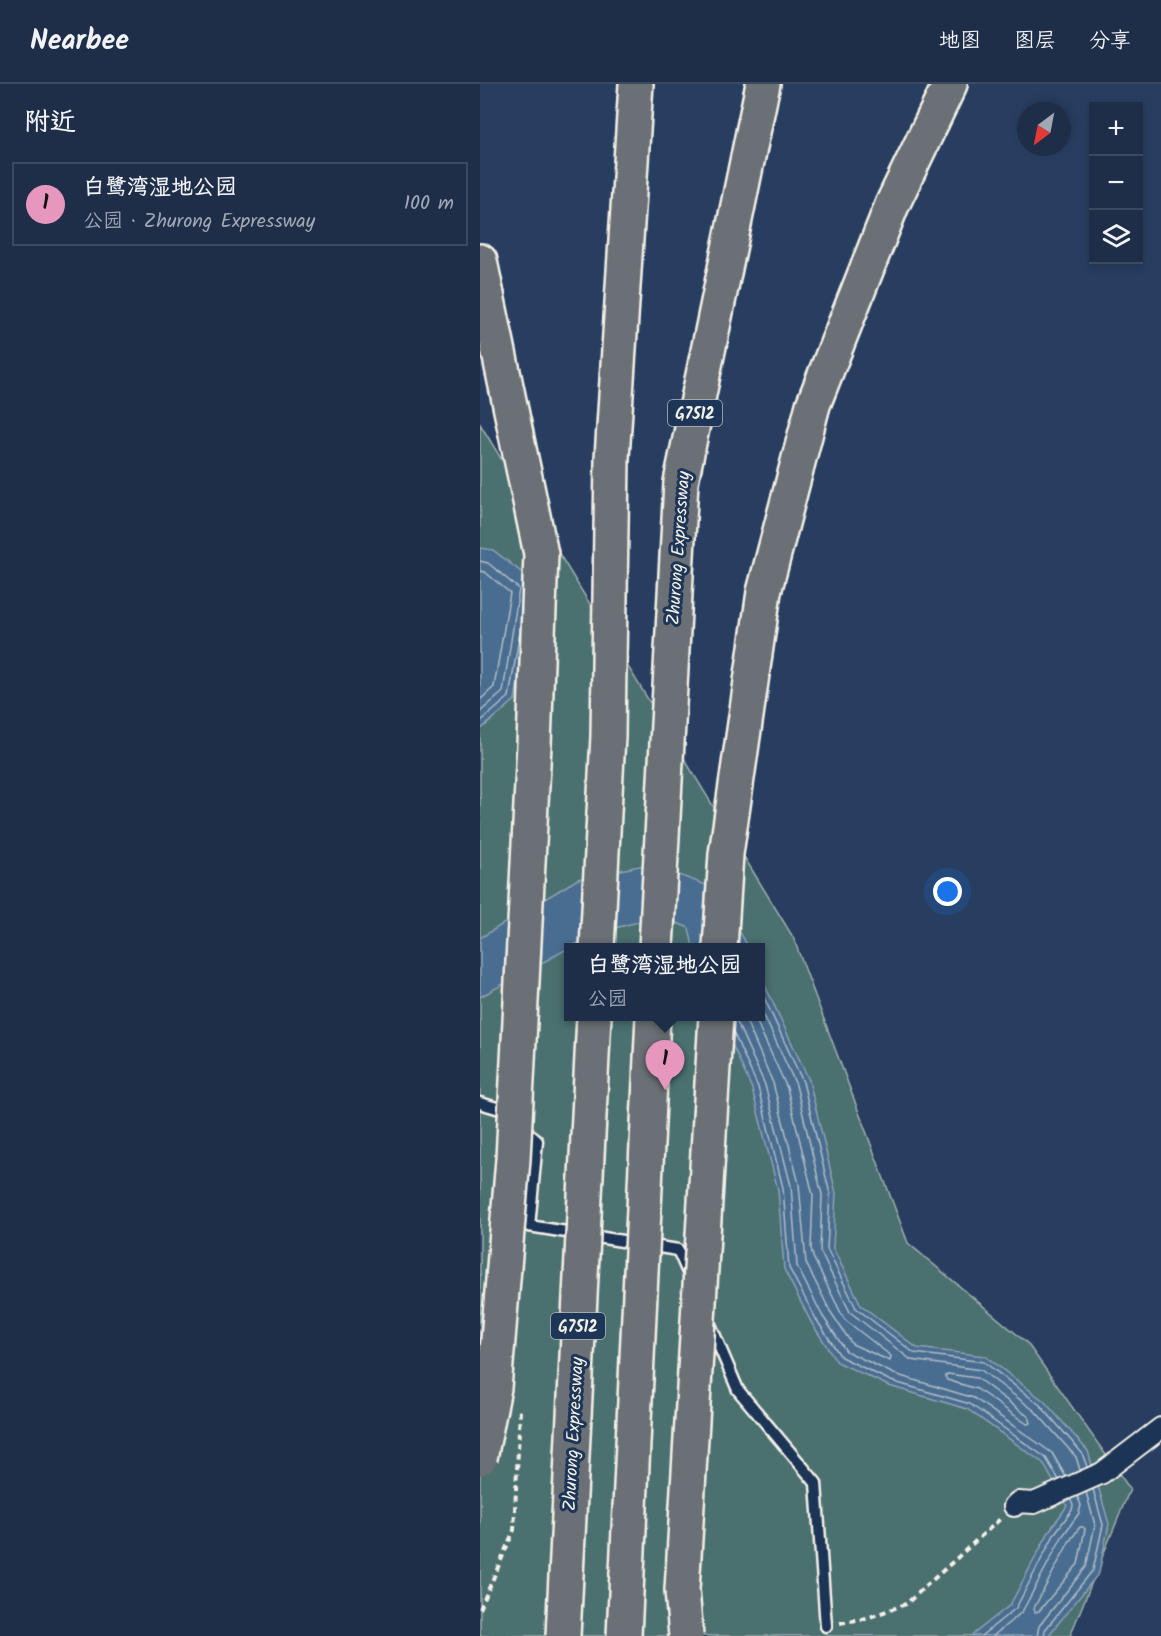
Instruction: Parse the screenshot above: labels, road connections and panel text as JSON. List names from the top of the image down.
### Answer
{
  "streets": {
    "highway": ["G7512", "Zhurong Expressway"]
  },
  "north": "bottom left",
  "page": {
    "header": "Nearbee",
    "nav": ["地图", "图层", "分享"],
    "heading": "附近",
    "map_buttons": ["+", "−"],
    "list": [
      {
        "mark": "1",
        "name": "白鹭湾湿地公园",
        "note": "公园 · Zhurong Expressway",
        "value": "100 m"
      }
    ],
    "popup": ["白鹭湾湿地公园", "公园"],
    "pins": "1"
  }
}
